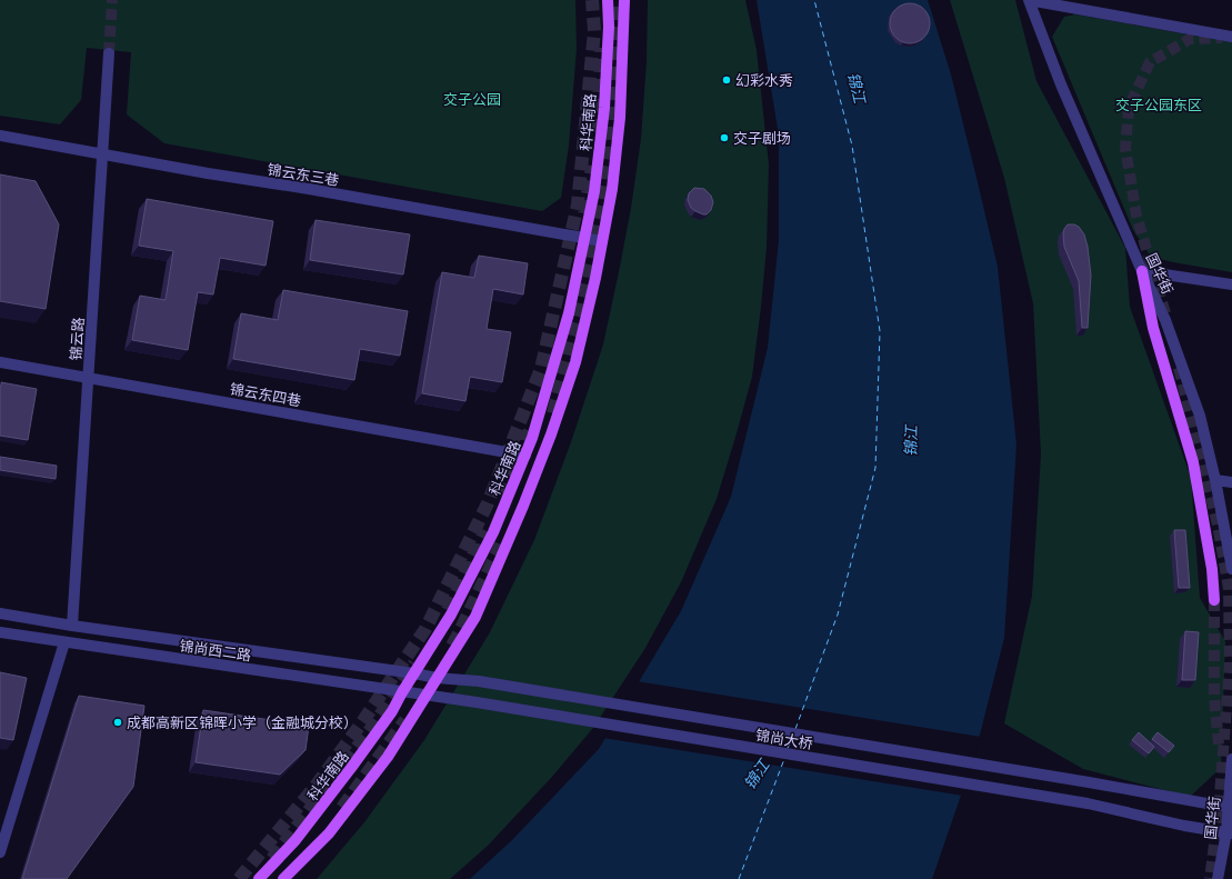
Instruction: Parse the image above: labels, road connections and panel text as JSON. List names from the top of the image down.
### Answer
{
  "streets": {
    "main road": ["科华南路"],
    "street": [
      "锦云东三巷",
      "国华街",
      "锦云路",
      "锦云东四巷",
      "锦尚西二路",
      "锦尚大桥"
    ]
  },
  "crossings": [
    ["科华南路", "锦云东三巷"],
    ["科华南路", "锦云东四巷"],
    ["科华南路", "锦尚西二路"],
    ["科华南路", "锦尚大桥"],
    ["锦云东三巷", "锦云路"],
    ["国华街", "锦尚大桥"],
    ["锦云路", "锦云东四巷"],
    ["锦云路", "锦尚大桥"],
    ["锦尚西二路", "锦尚大桥"]
  ],
  "water": ["锦江"],
  "parks": ["交子公园", "交子公园东区"],
  "places": ["幻彩水秀", "交子剧场", "成都高新区锦晖小学（金融城分校）"]
}
